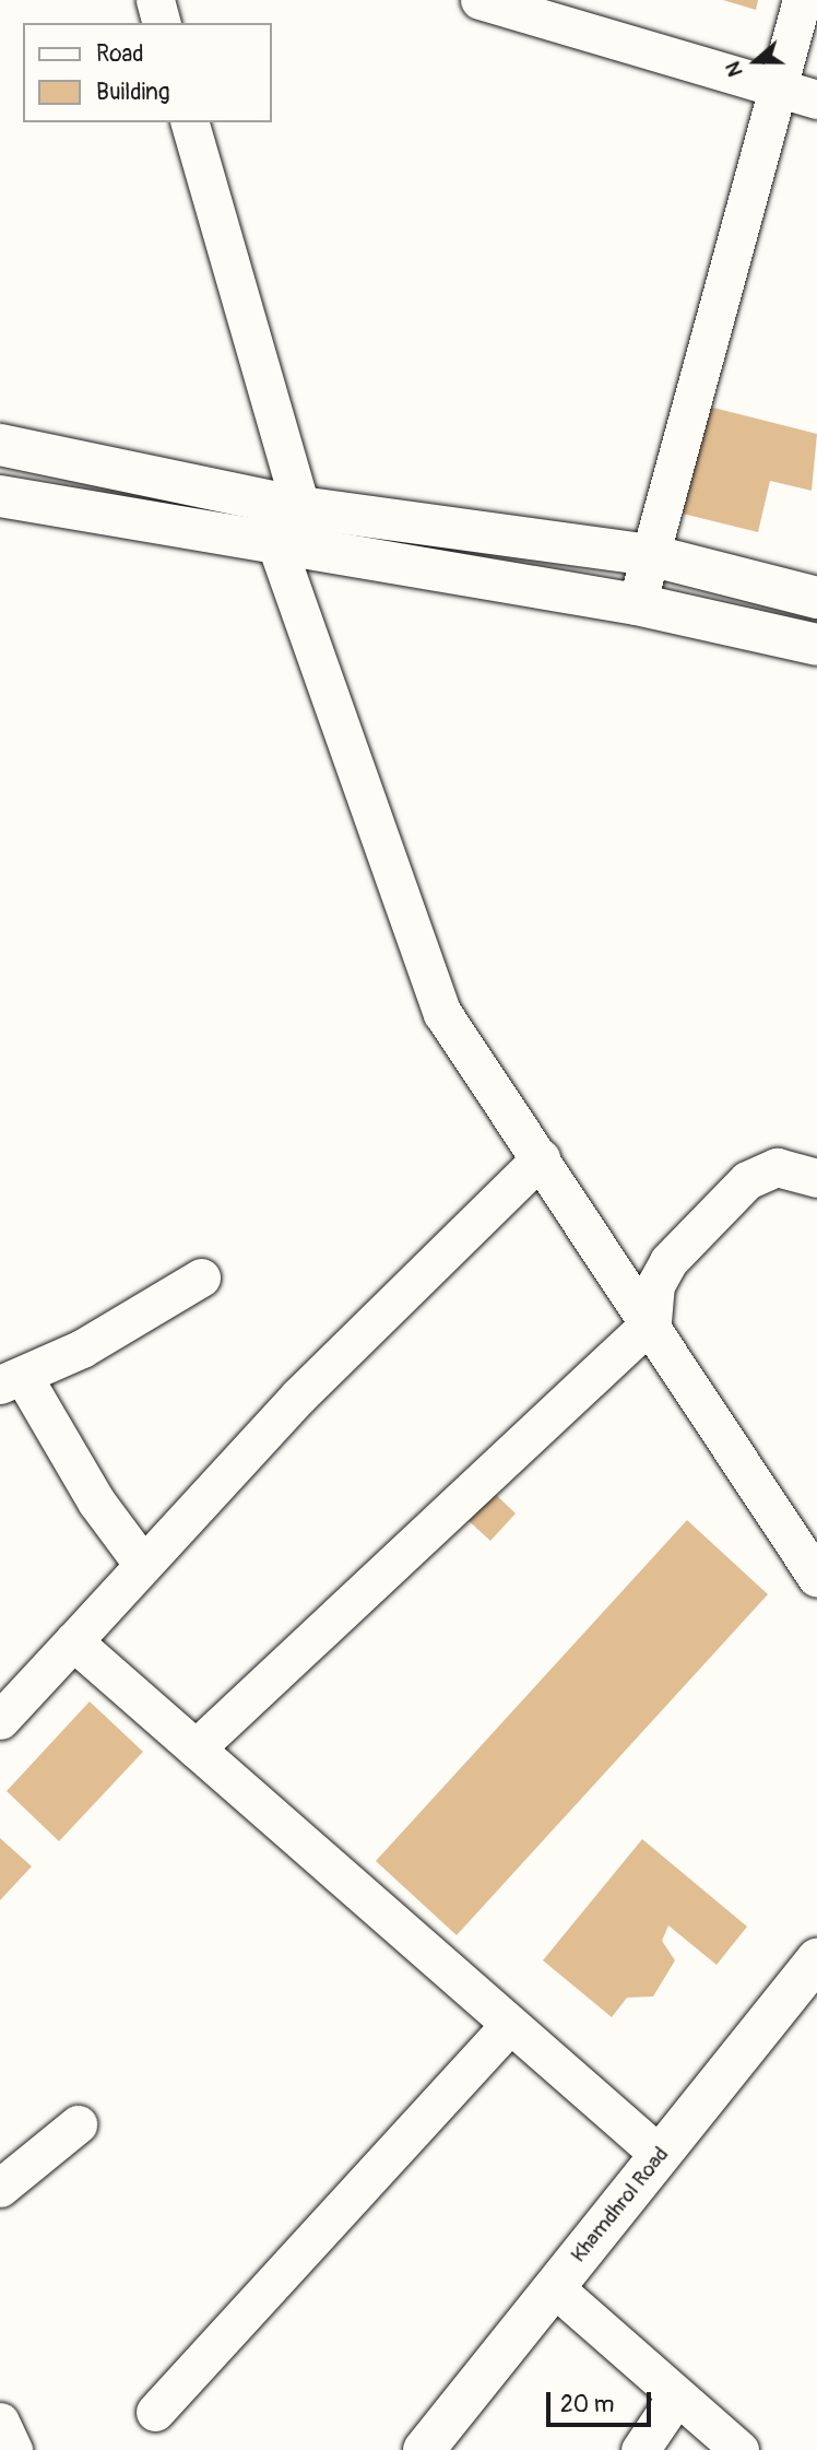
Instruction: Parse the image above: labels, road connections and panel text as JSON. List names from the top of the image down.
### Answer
{
  "streets": {
    "main road": ["Khamdhrol Road"]
  },
  "legend": ["Road", "Building"],
  "scale_bar": "20 m",
  "north": "left"
}
